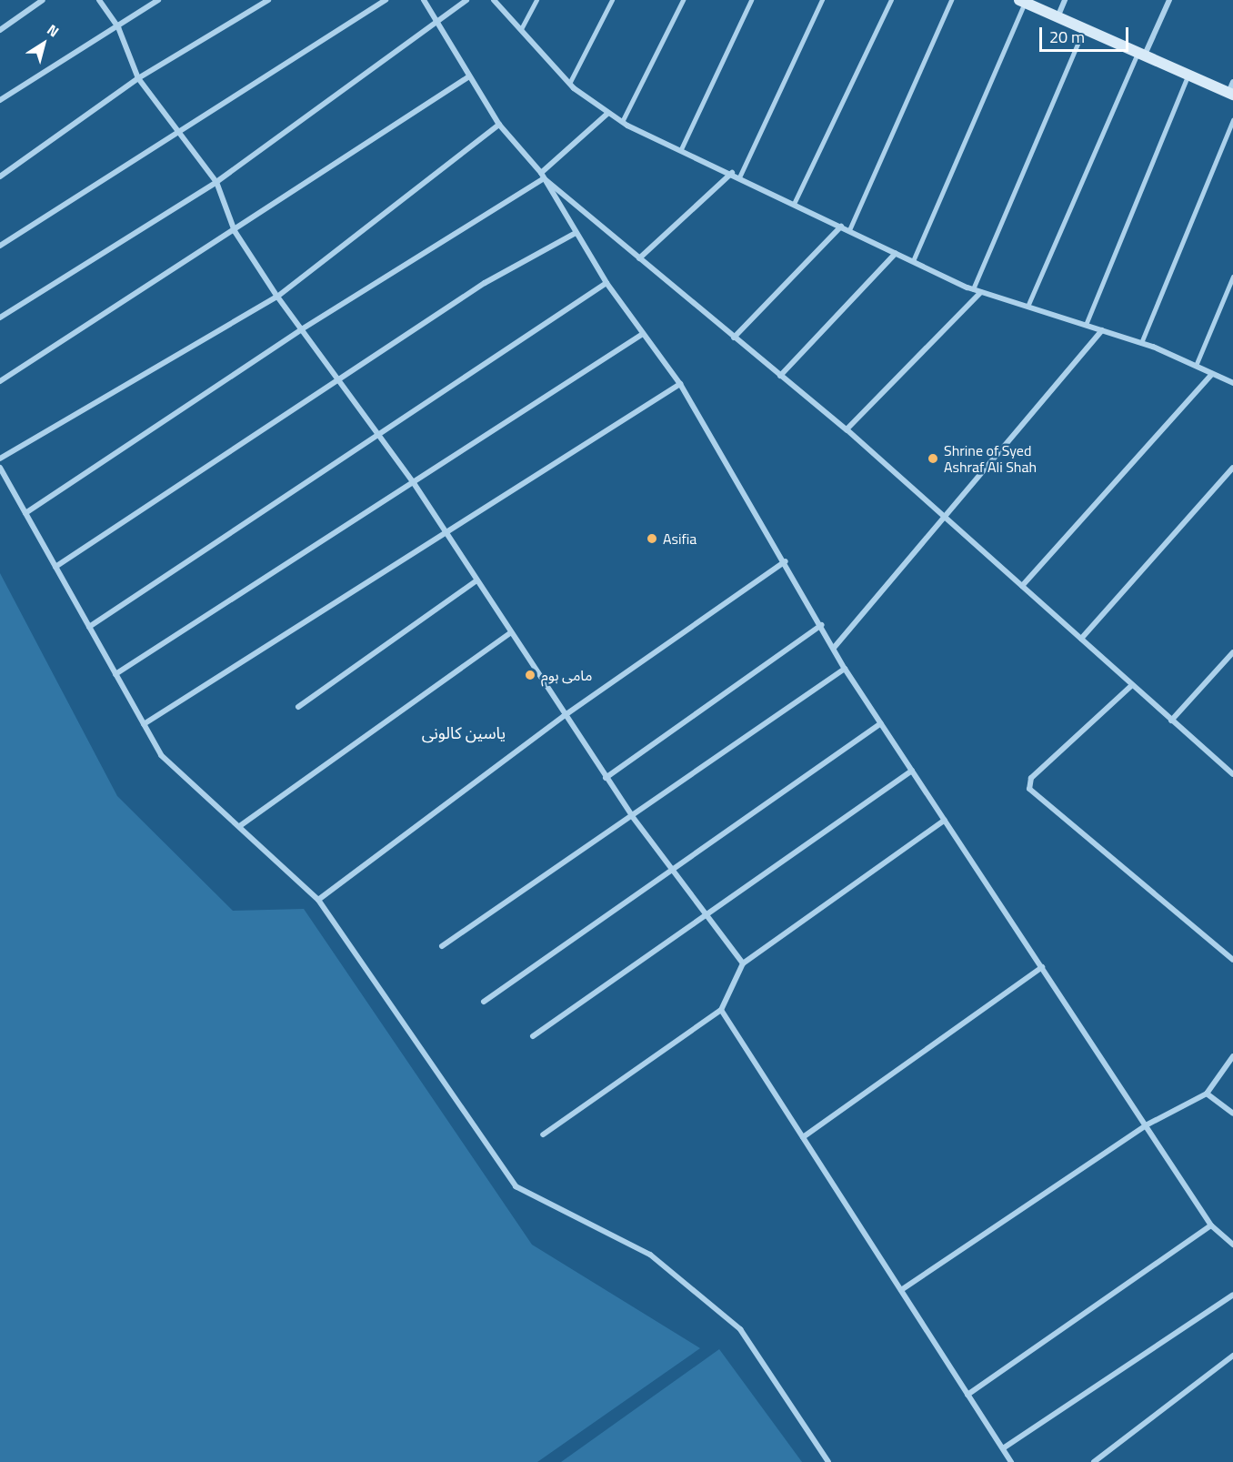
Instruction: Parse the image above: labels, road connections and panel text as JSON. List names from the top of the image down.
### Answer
{
  "districts": ["یاسین کالونی"],
  "places": ["Shrine of Syed Ashraf Ali Shah", "Asifia", "مامی ہوم"],
  "scale_bar": "20 m",
  "north": "top right"
}
